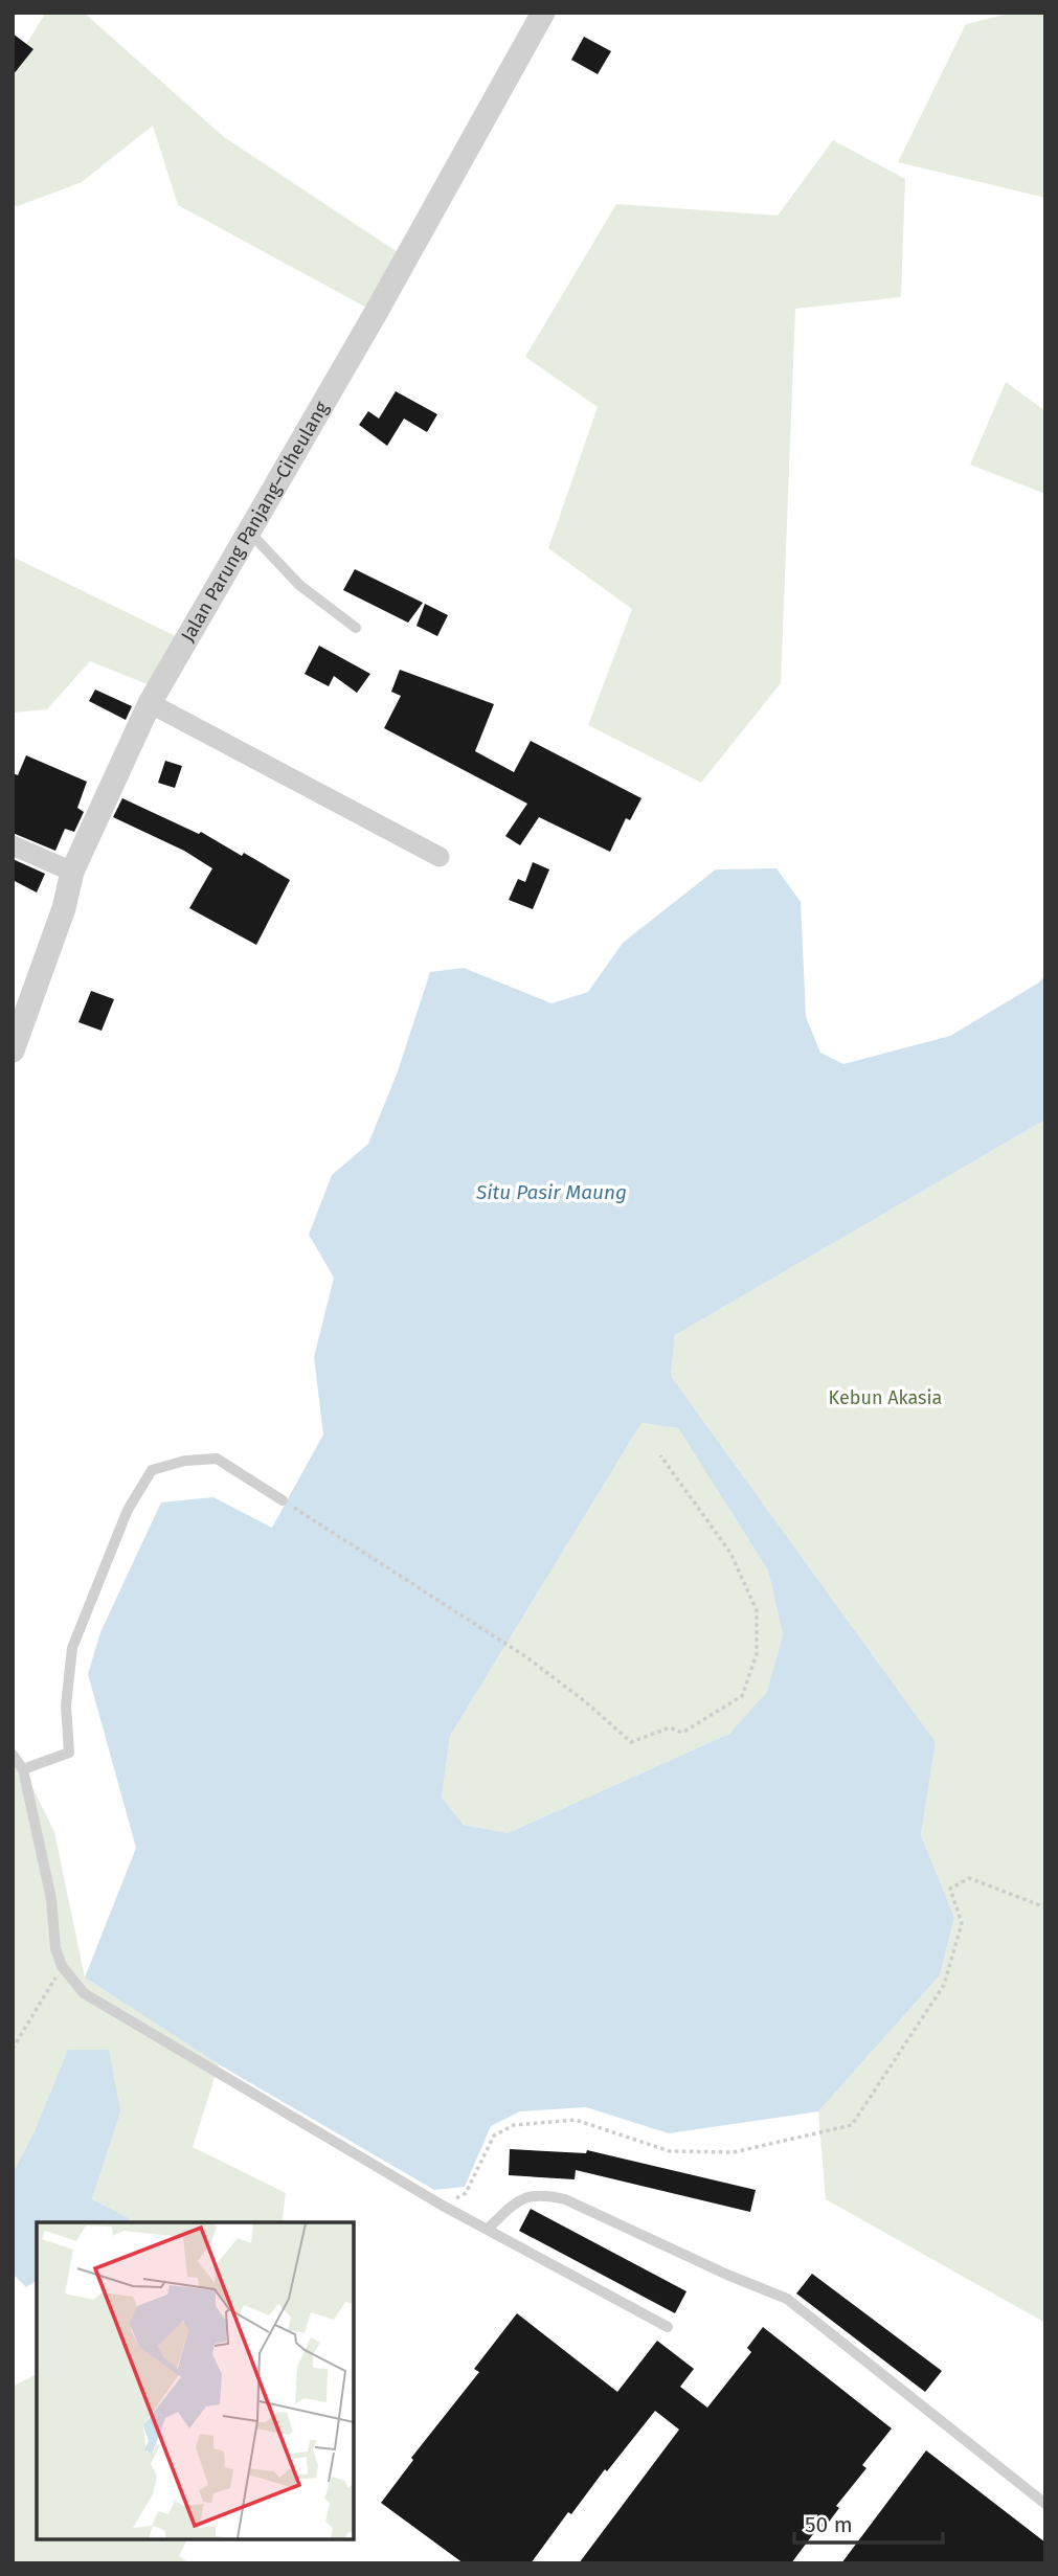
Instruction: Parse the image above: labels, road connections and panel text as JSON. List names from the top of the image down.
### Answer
{
  "streets": {
    "street": ["Jalan Parung Panjang–Ciheulang"]
  },
  "water": ["Situ Pasir Maung"],
  "parks": ["Kebun Akasia"],
  "scale_bar": "50 m"
}
